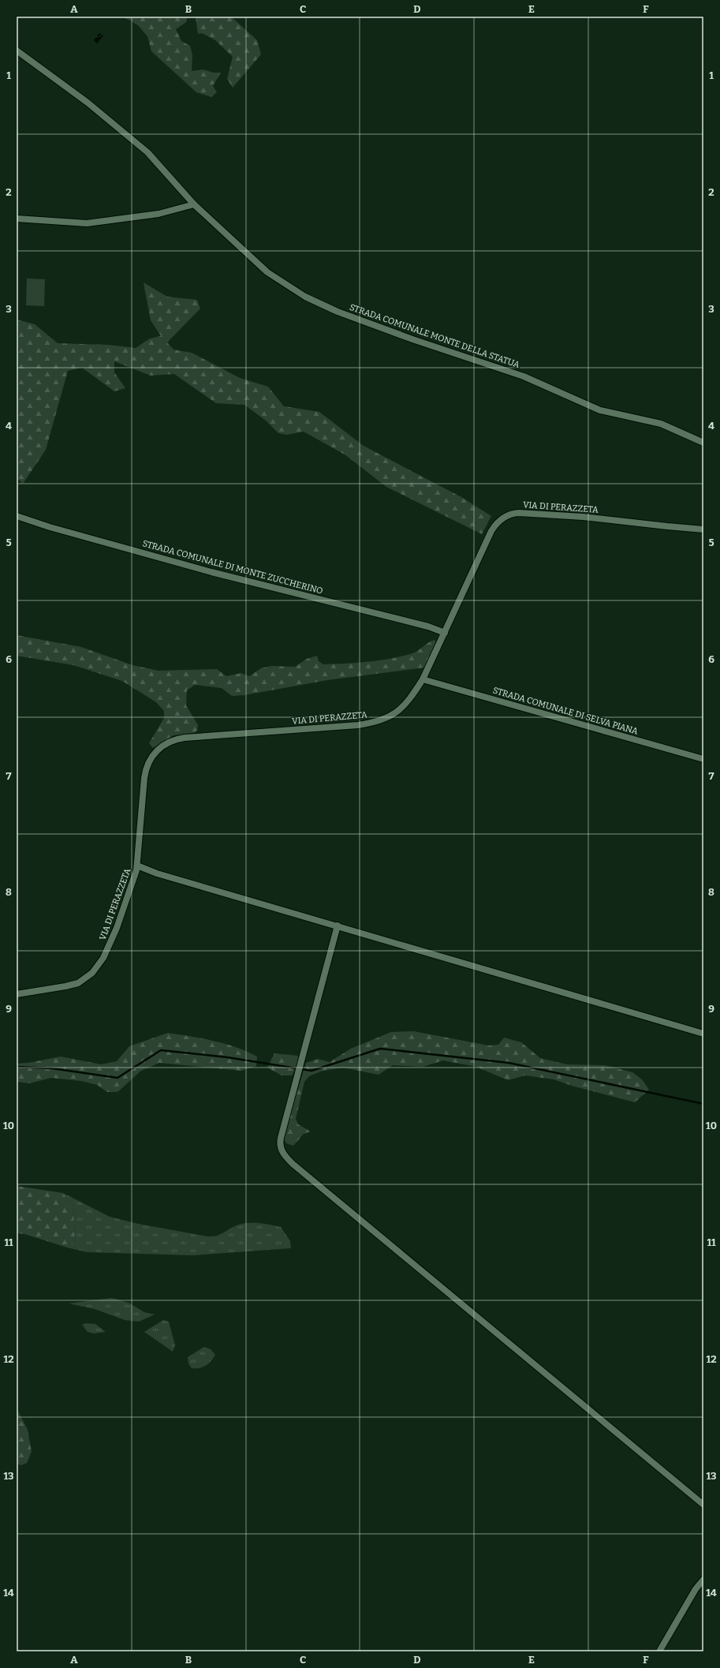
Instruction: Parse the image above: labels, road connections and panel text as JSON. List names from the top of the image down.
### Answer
{
  "streets": {
    "street": [
      "STRADA COMUNALE MONTE DELLA STATUA",
      "VIA DI PERAZZETA",
      "STRADA COMUNALE DI MONTE ZUCCHERINO",
      "STRADA COMUNALE DI SELVA PIANA"
    ]
  },
  "crossings": [
    ["VIA DI PERAZZETA", "STRADA COMUNALE DI MONTE ZUCCHERINO"],
    ["VIA DI PERAZZETA", "STRADA COMUNALE DI SELVA PIANA"]
  ],
  "grid": {
    "columns": [
      "A",
      "B",
      "C",
      "D",
      "E",
      "F"
    ],
    "rows": [
      "1",
      "2",
      "3",
      "4",
      "5",
      "6",
      "7",
      "8",
      "9",
      "10",
      "11",
      "12",
      "13",
      "14"
    ]
  }
}
